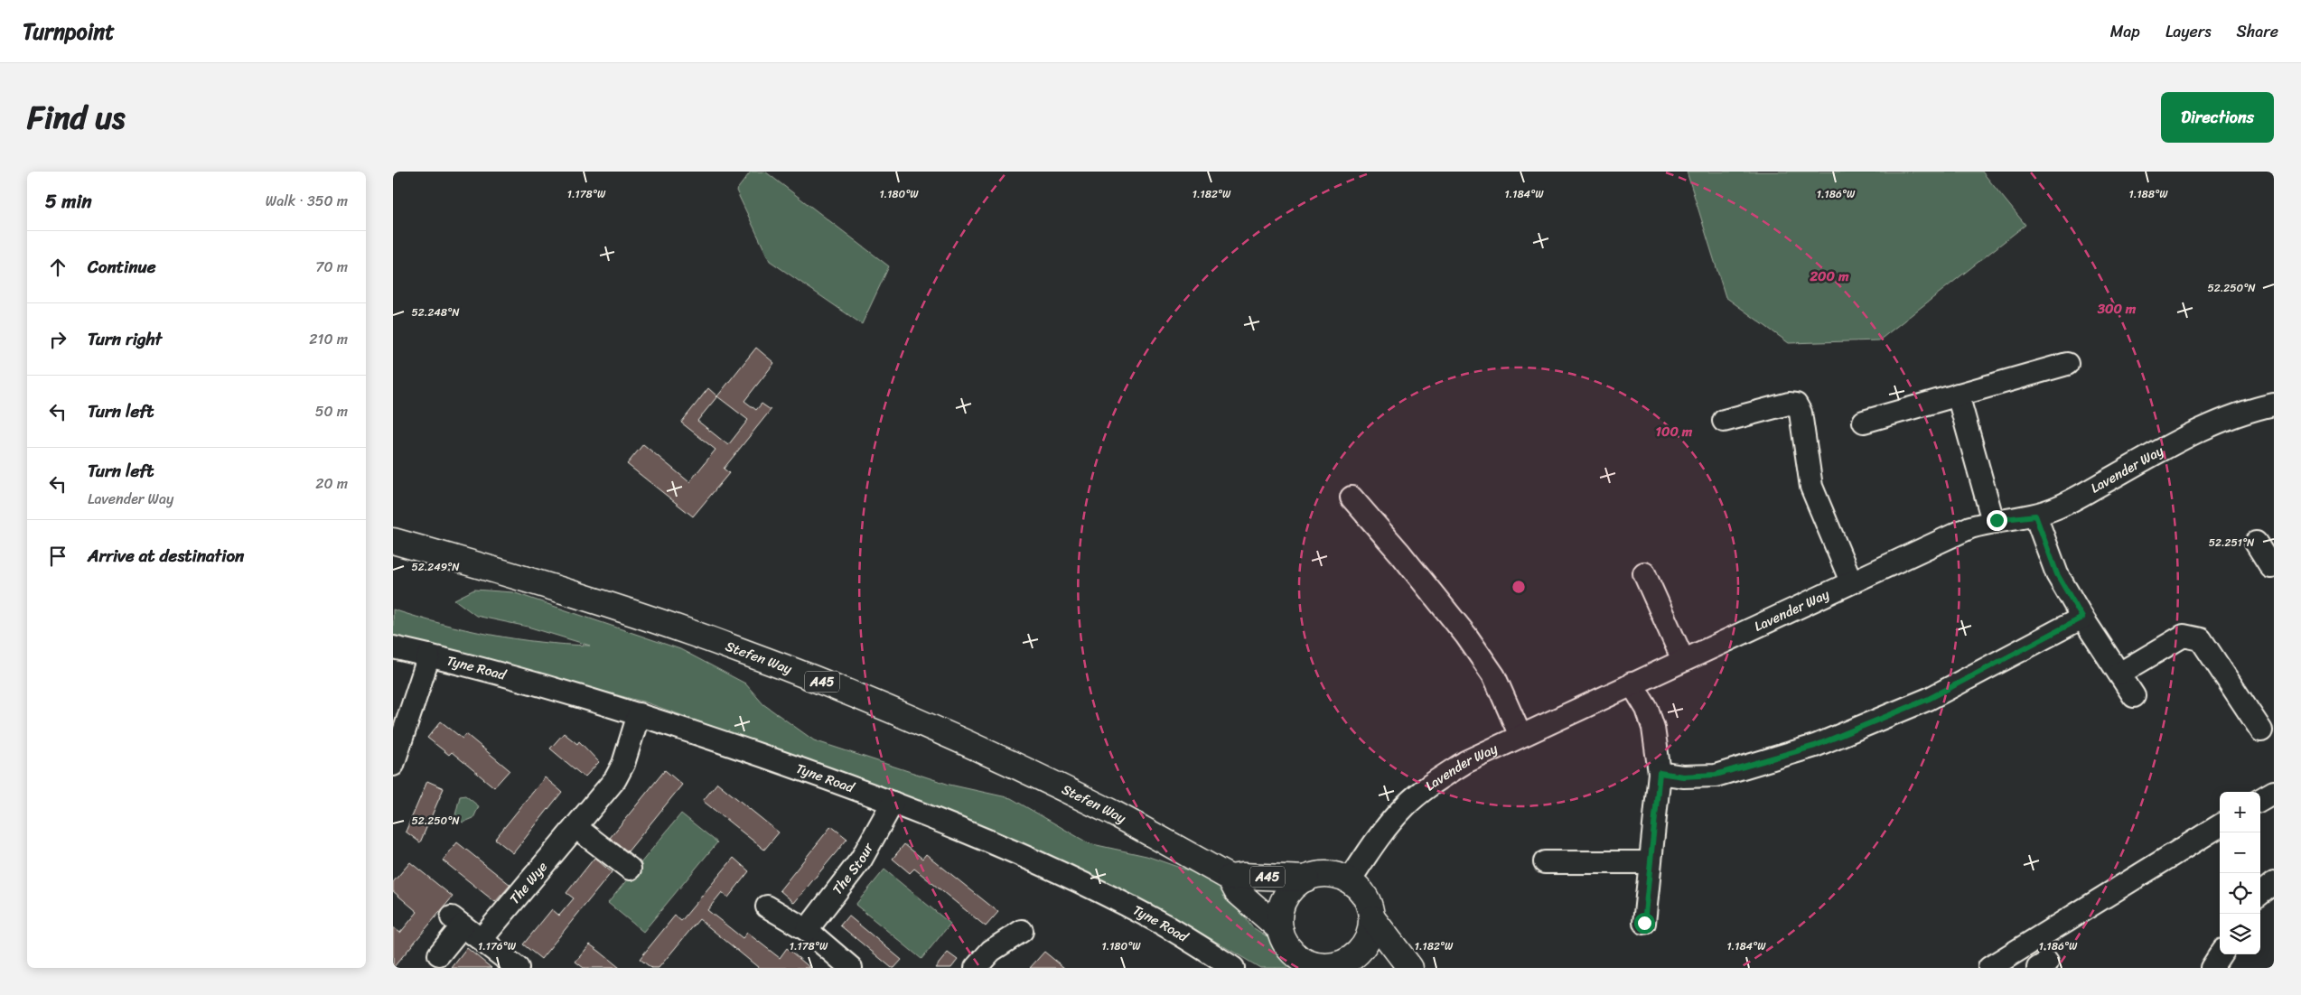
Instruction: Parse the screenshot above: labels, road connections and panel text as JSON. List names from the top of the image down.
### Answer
{
  "streets": {
    "highway": ["Stefen Way", "A45"],
    "street": [
      "Lavender Way",
      "Tyne Road",
      "The Stour",
      "The Wye"
    ]
  },
  "crossings": [
    ["Lavender Way", "Stefen Way"],
    ["Lavender Way", "A45"],
    ["Stefen Way", "A45"],
    ["Tyne Road", "The Stour"],
    ["Tyne Road", "The Wye"]
  ],
  "page": {
    "header": "Turnpoint",
    "nav": ["Map", "Layers", "Share"],
    "title": "Find us",
    "buttons": "Directions",
    "heading": ["5 min", "Walk · 350 m"],
    "list": [
      ["Continue", "70 m"],
      ["Turn right", "210 m"],
      ["Turn left", "50 m"],
      ["Turn left", "Lavender Way", "20 m"],
      "Arrive at destination"
    ],
    "map_buttons": ["+", "−"]
  },
  "coordinates": [
    "1.178°W",
    "1.180°W",
    "1.182°W",
    "1.184°W",
    "1.186°W",
    "1.188°W",
    "52.250°N",
    "52.248°N",
    "52.251°N",
    "52.249°N",
    "1.176°W"
  ],
  "rings": ["200 m", "300 m", "100 m"]
}
